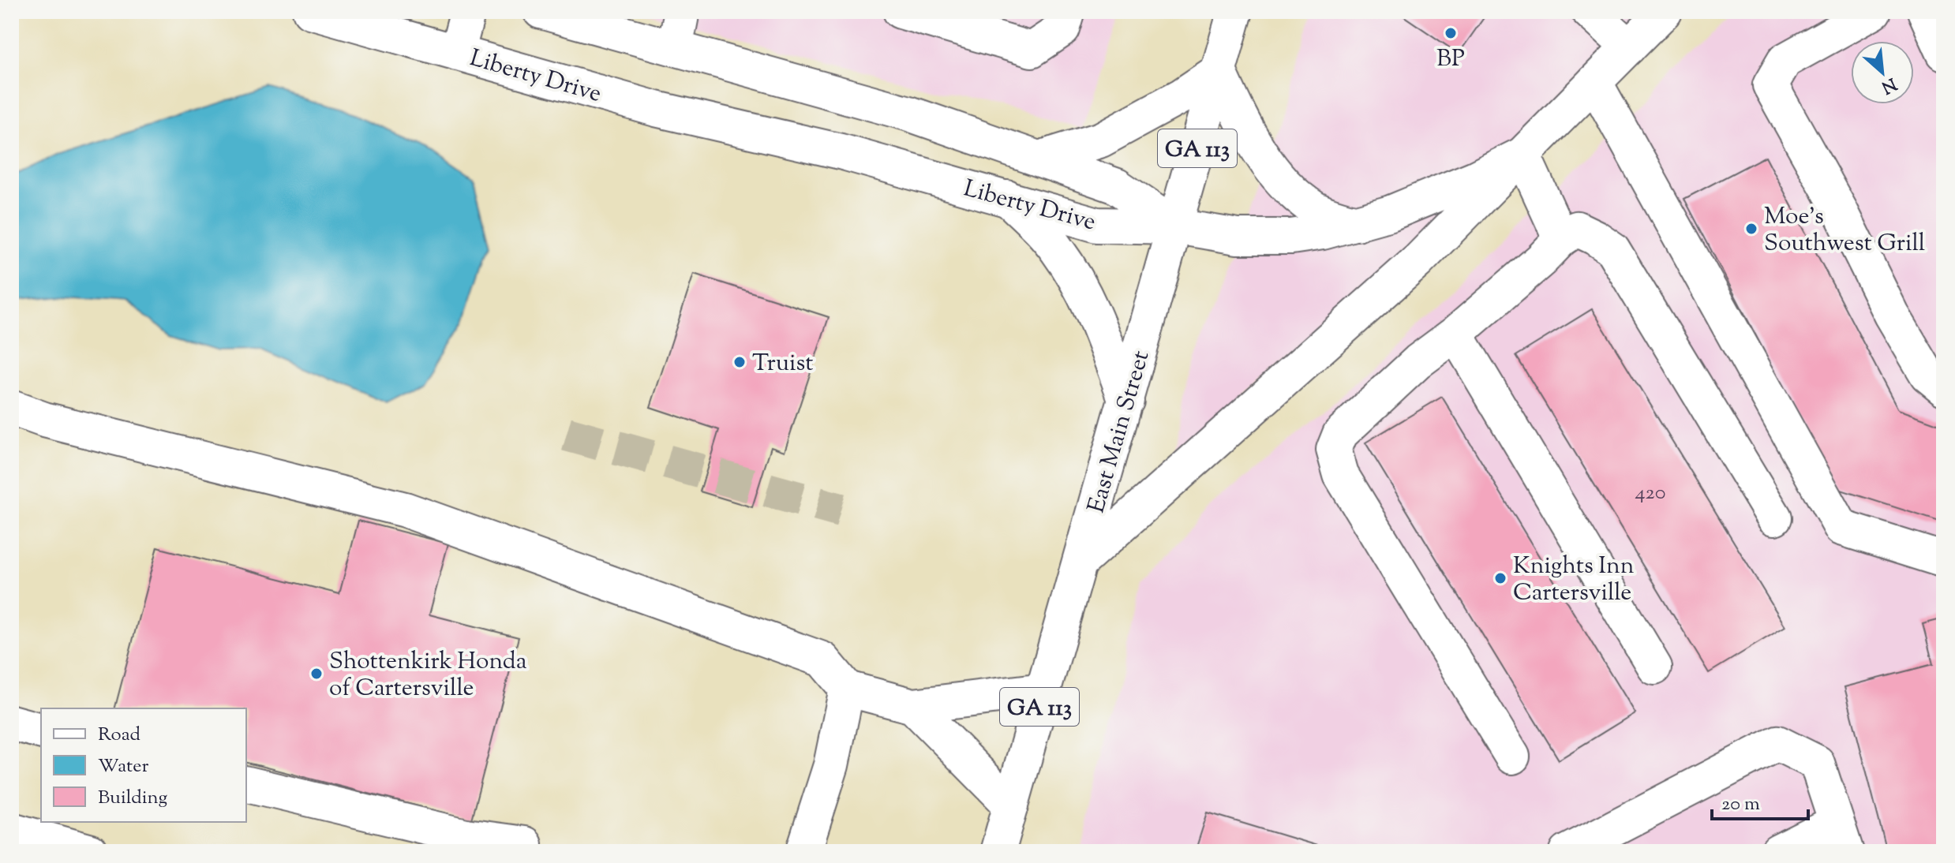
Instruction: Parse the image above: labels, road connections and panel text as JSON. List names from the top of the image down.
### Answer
{
  "streets": {
    "main road": ["Liberty Drive", "GA 113", "East Main Street"]
  },
  "crossings": [
    ["Liberty Drive", "East Main Street"]
  ],
  "places": [
    "BP",
    "Moe's Southwest Grill",
    "Truist",
    "Knights Inn Cartersville",
    "Shottenkirk Honda of Cartersville"
  ],
  "house_numbers": ["420"],
  "legend": ["Road", "Water", "Building"],
  "scale_bar": "20 m",
  "north": "bottom right"
}
